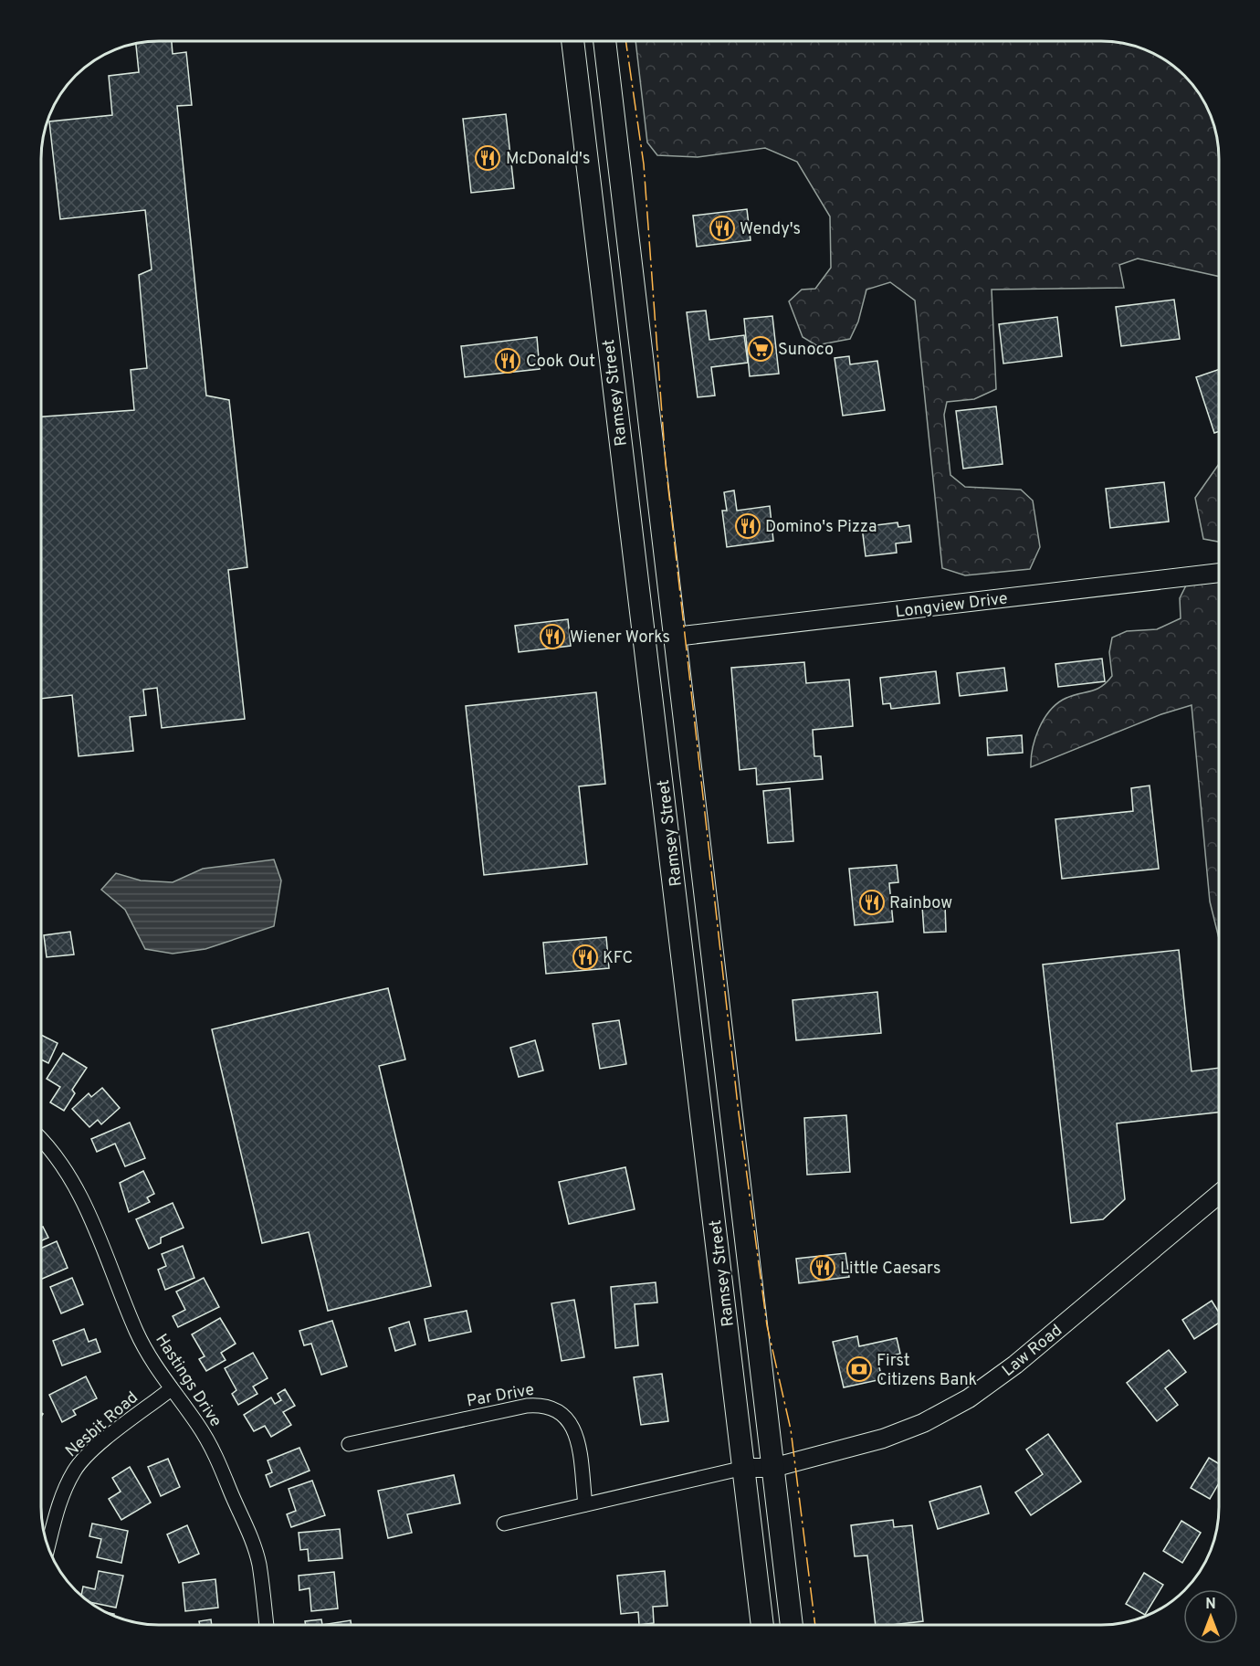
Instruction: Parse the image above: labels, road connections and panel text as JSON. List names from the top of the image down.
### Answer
{
  "streets": {
    "main road": ["Ramsey Street"],
    "street": [
      "Longview Drive",
      "Law Road",
      "Hastings Drive",
      "Par Drive",
      "Nesbit Road"
    ]
  },
  "crossings": [
    ["Ramsey Street", "Longview Drive"],
    ["Ramsey Street", "Law Road"],
    ["Hastings Drive", "Nesbit Road"]
  ],
  "places": {
    "restaurant": [
      "McDonald's",
      "Wendy's",
      "Cook Out",
      "Domino's Pizza",
      "Wiener Works",
      "Rainbow",
      "KFC",
      "Little Caesars"
    ],
    "supermarket": ["Sunoco"],
    "bank": ["First Citizens Bank"]
  },
  "north": "top"
}
